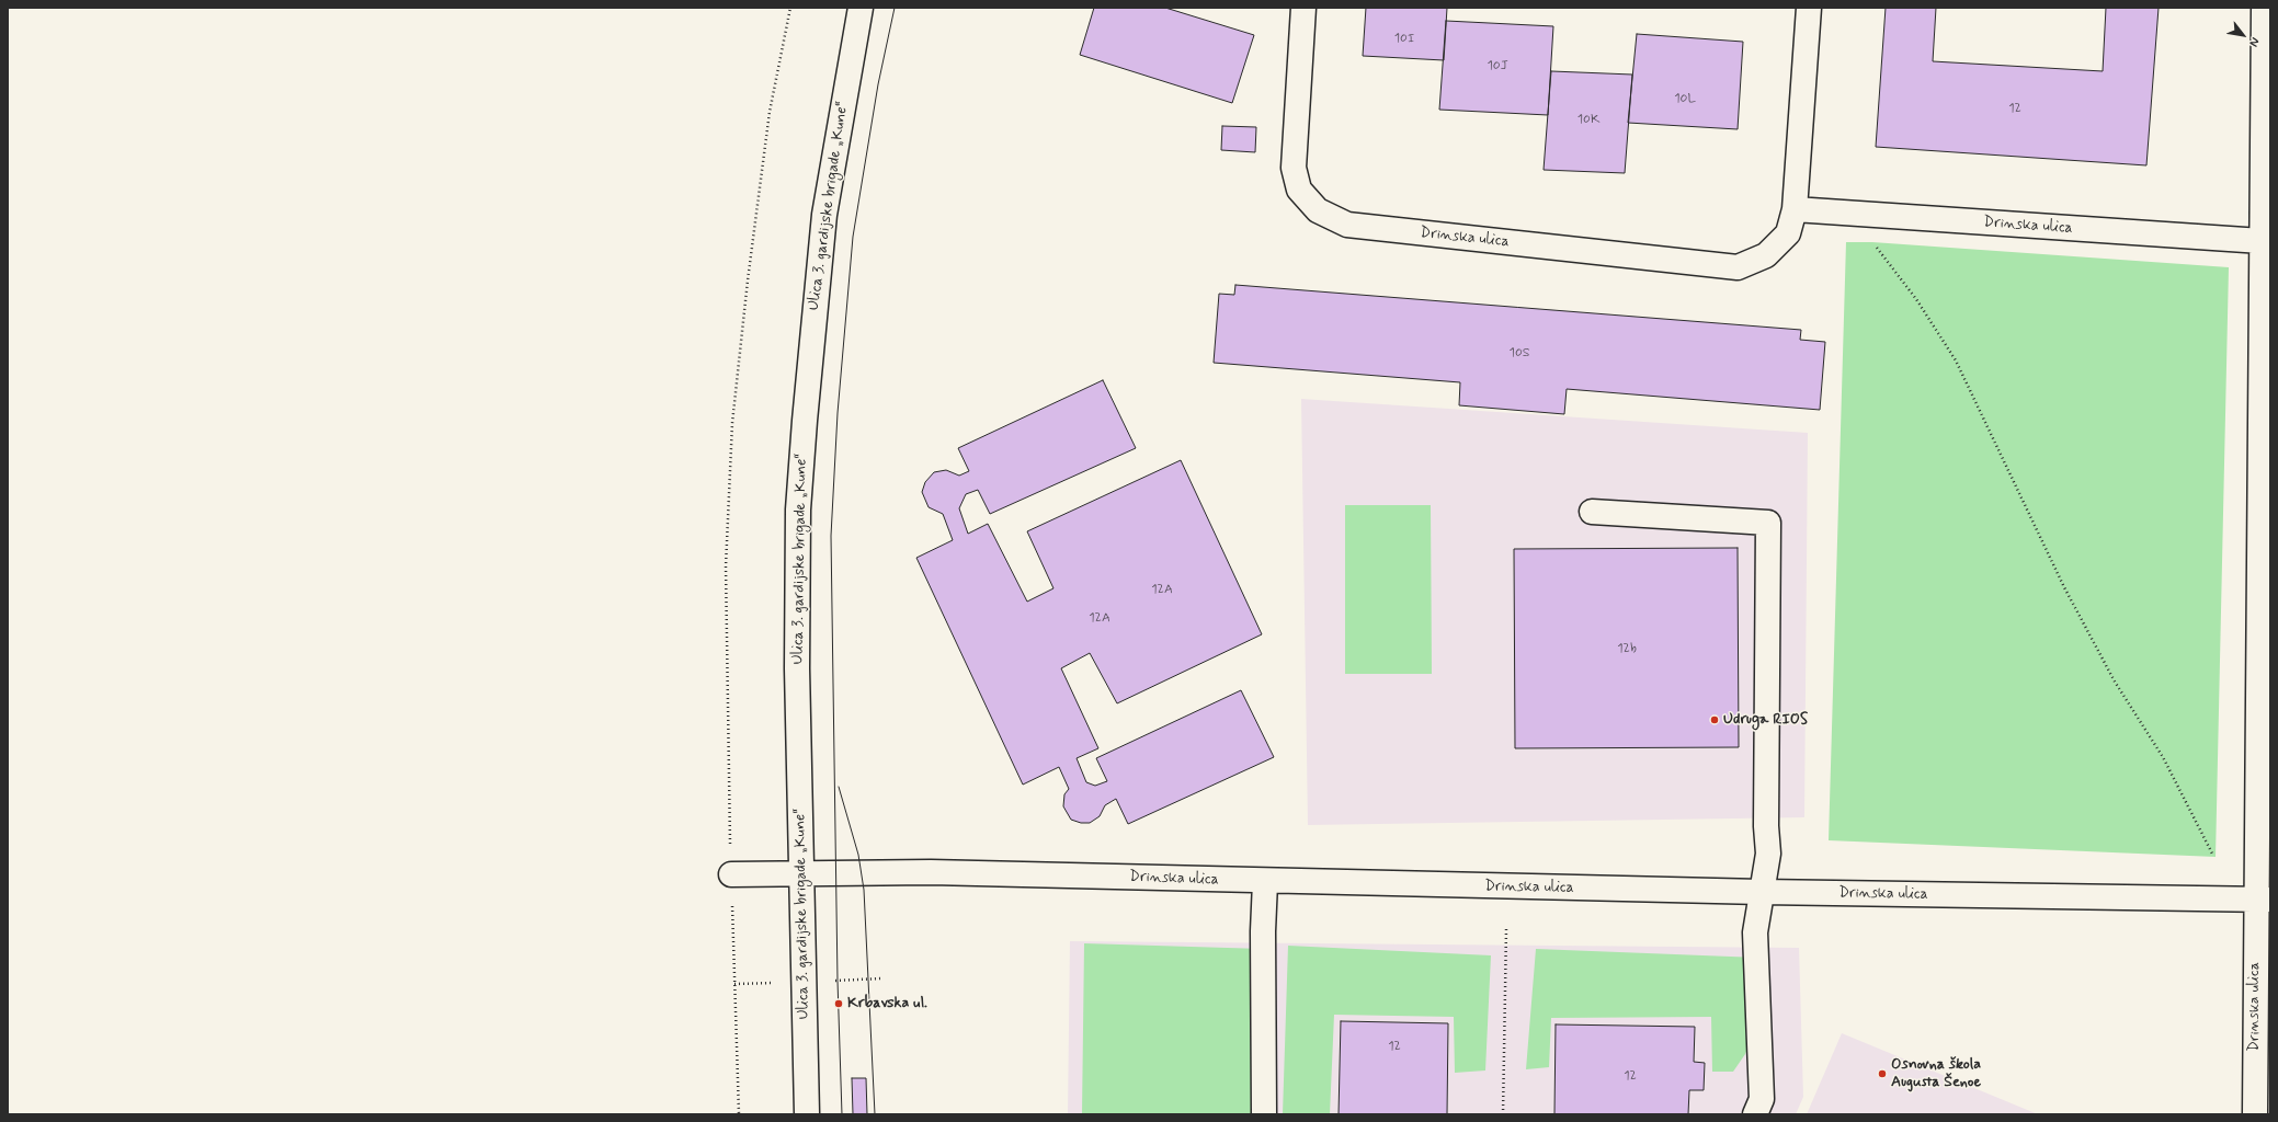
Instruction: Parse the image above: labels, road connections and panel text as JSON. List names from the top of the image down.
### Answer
{
  "streets": {
    "street": ["Ulica 3. gardijske brigade „Kune“", "Drinska ulica"]
  },
  "crossings": [
    ["Ulica 3. gardijske brigade „Kune“", "Drinska ulica"]
  ],
  "places": ["Udruga RIOS", "Krbavska ul.", "Osnovna škola Augusta Šenoe"],
  "house_numbers": [
    "10I",
    "10J",
    "10L",
    "12",
    "10K",
    "10S",
    "12A",
    "12A",
    "12b",
    "12",
    "12"
  ],
  "north": "bottom right"
}
